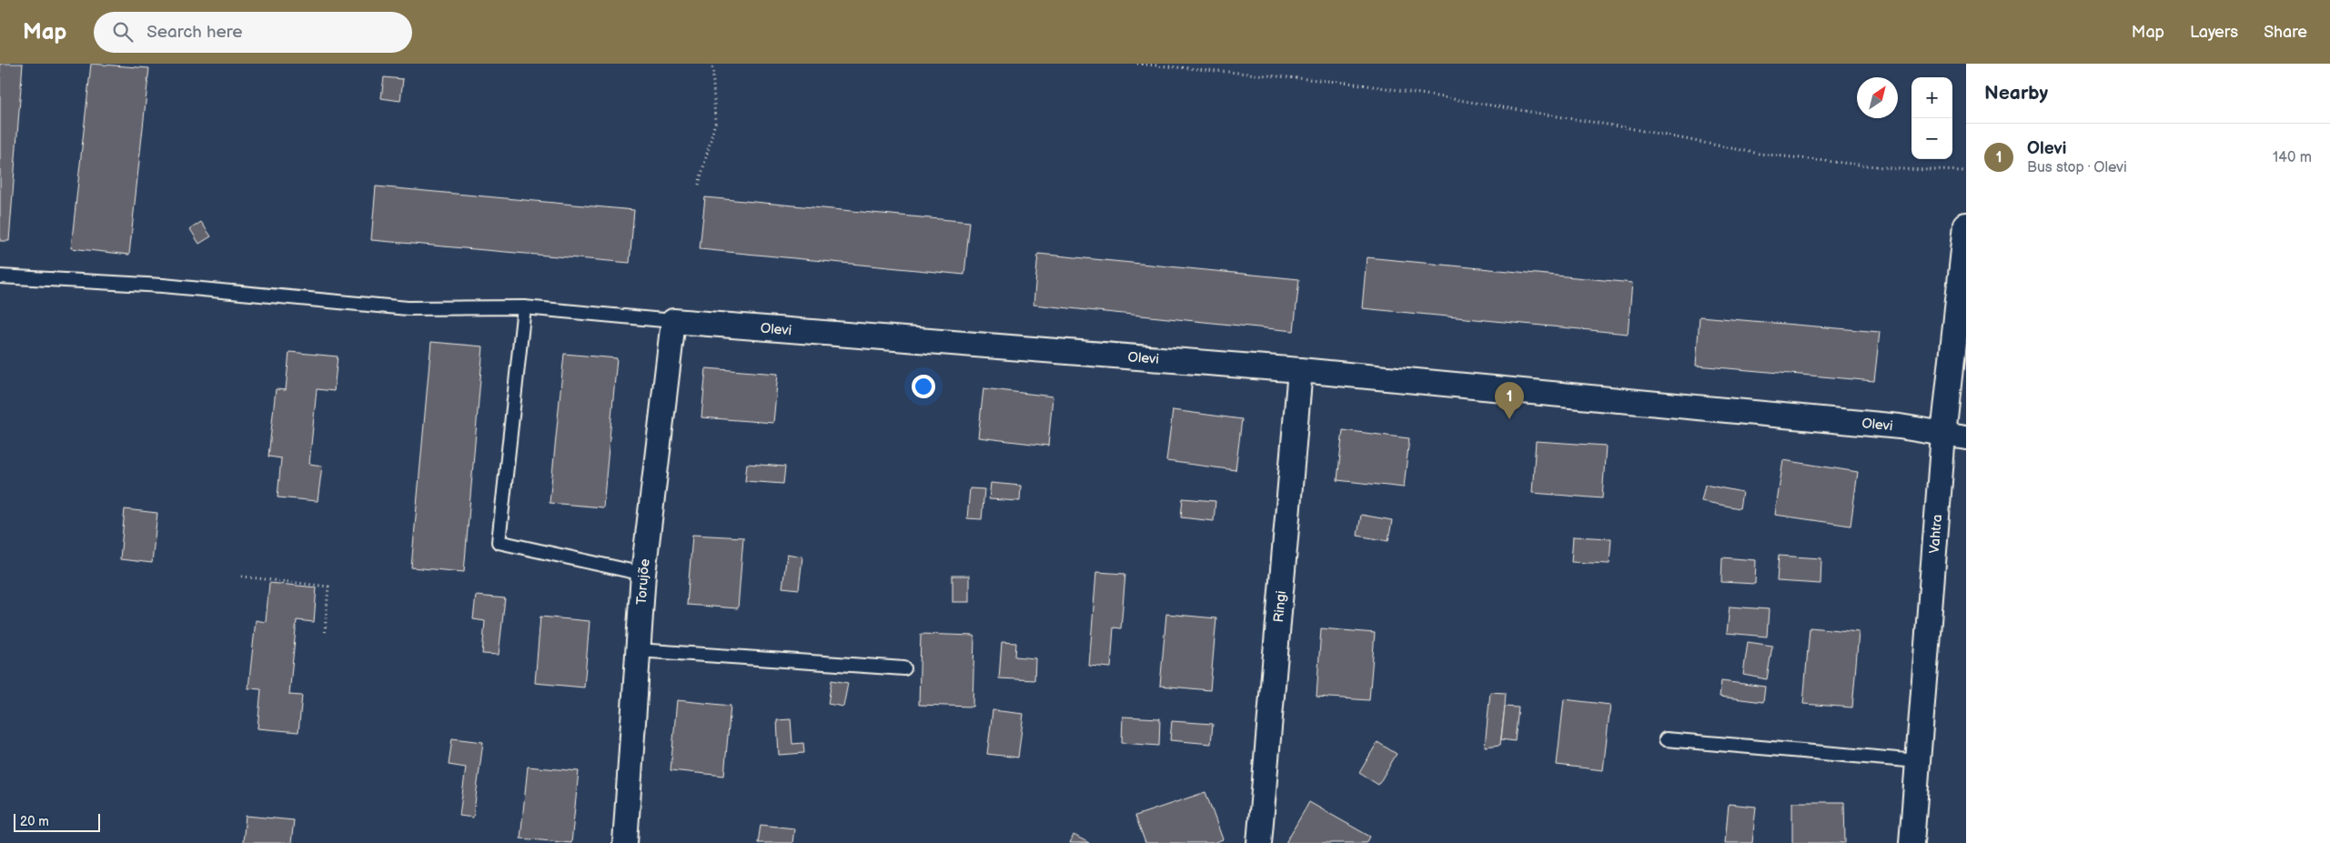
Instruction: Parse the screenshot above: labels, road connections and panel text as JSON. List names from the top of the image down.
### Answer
{
  "streets": {
    "street": [
      "Olevi",
      "Vahtra",
      "Torujõe",
      "Ringi"
    ]
  },
  "crossings": [
    ["Olevi", "Vahtra"],
    ["Olevi", "Torujõe"],
    ["Olevi", "Ringi"]
  ],
  "scale_bar": "20 m",
  "north": "top right",
  "page": {
    "header": "Map",
    "search": "Search here",
    "nav": ["Map", "Layers", "Share"],
    "heading": "Nearby",
    "map_buttons": ["+", "−"],
    "list": [
      {
        "mark": "1",
        "name": "Olevi",
        "note": "Bus stop · Olevi",
        "value": "140 m"
      }
    ],
    "pins": "1",
    "scale": "20 m"
  }
}
